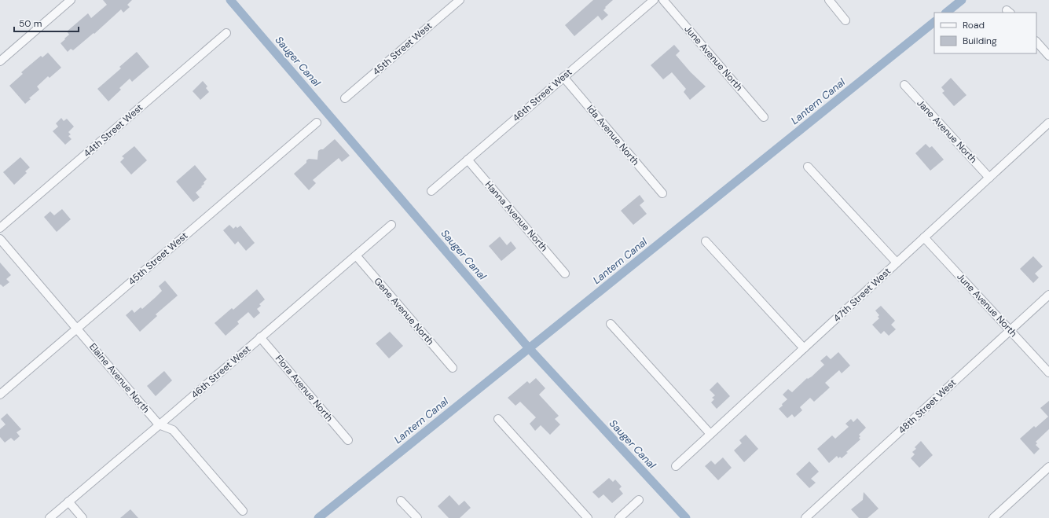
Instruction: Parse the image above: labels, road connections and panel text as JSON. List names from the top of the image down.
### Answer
{
  "streets": {
    "street": [
      "45th Street West",
      "June Avenue North",
      "46th Street West",
      "44th Street West",
      "Jane Avenue North",
      "Ida Avenue North",
      "Hanna Avenue North",
      "47th Street West",
      "Gene Avenue North",
      "Elaine Avenue North",
      "Flora Avenue North",
      "48th Street West"
    ]
  },
  "crossings": [
    ["45th Street West", "Elaine Avenue North"],
    ["June Avenue North", "47th Street West"],
    ["June Avenue North", "48th Street West"],
    ["46th Street West", "Ida Avenue North"],
    ["46th Street West", "Hanna Avenue North"],
    ["46th Street West", "Gene Avenue North"],
    ["46th Street West", "Elaine Avenue North"],
    ["46th Street West", "Flora Avenue North"],
    ["Jane Avenue North", "47th Street West"]
  ],
  "water": ["Sauger Canal", "Lantern Canal"],
  "legend": ["Road", "Building"],
  "scale_bar": "50 m"
}
